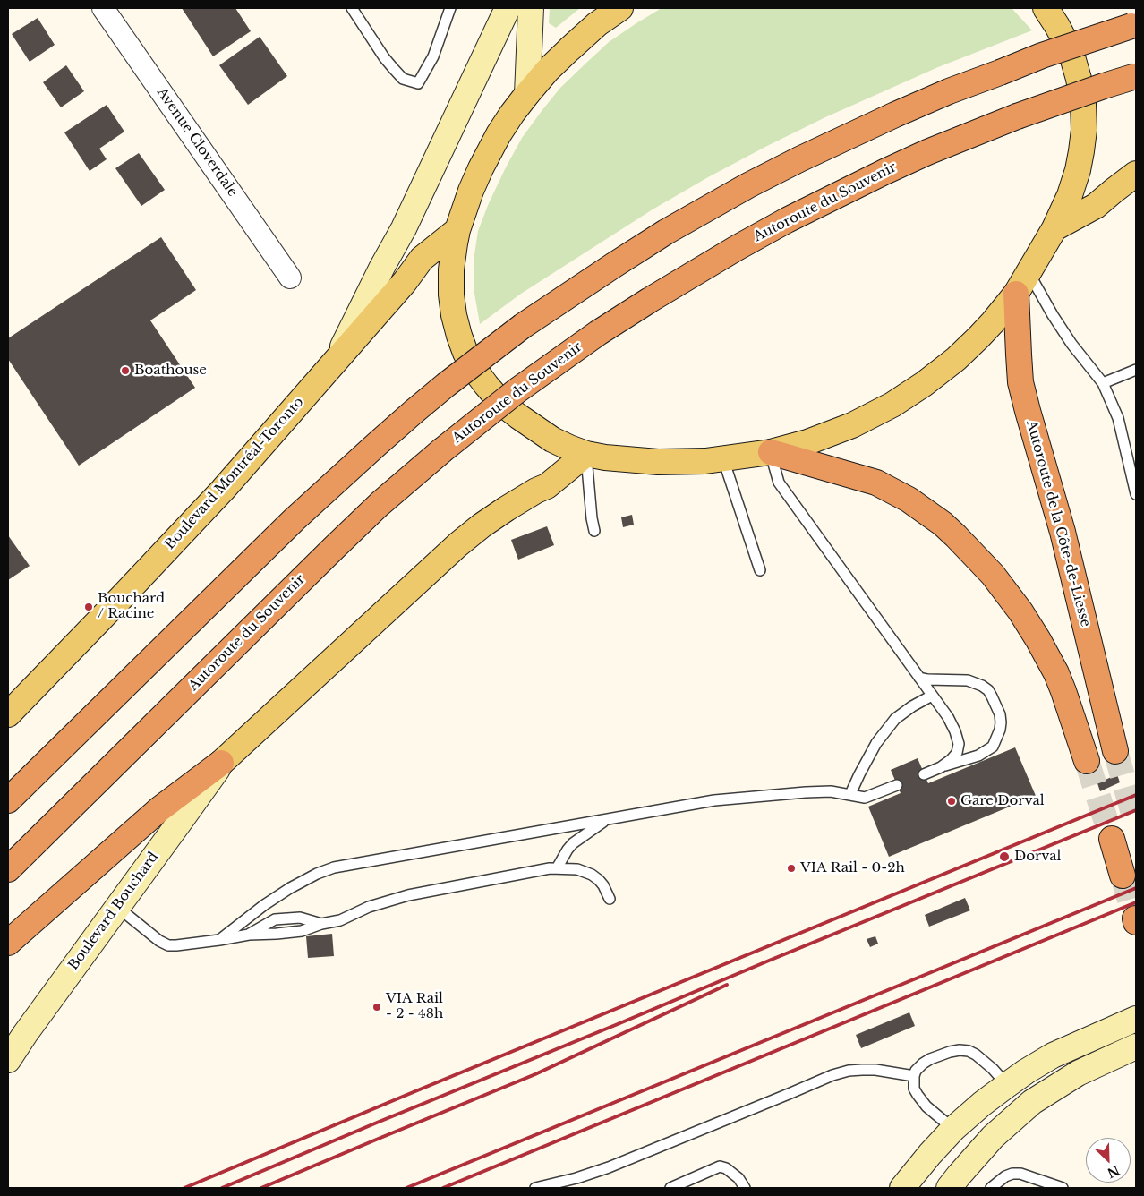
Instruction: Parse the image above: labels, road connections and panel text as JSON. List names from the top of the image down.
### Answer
{
  "streets": {
    "highway": ["Autoroute du Souvenir", "Autoroute de la Côte-de-Liesse"],
    "main road": ["Boulevard Montréal-Toronto", "Boulevard Bouchard"],
    "street": ["Avenue Cloverdale"]
  },
  "places": [
    "Boathouse",
    "Bouchard / Racine",
    "Gare Dorval",
    "Dorval",
    "VIA Rail - 0-2h",
    "VIA Rail - 2 - 48h"
  ],
  "north": "bottom right"
}
